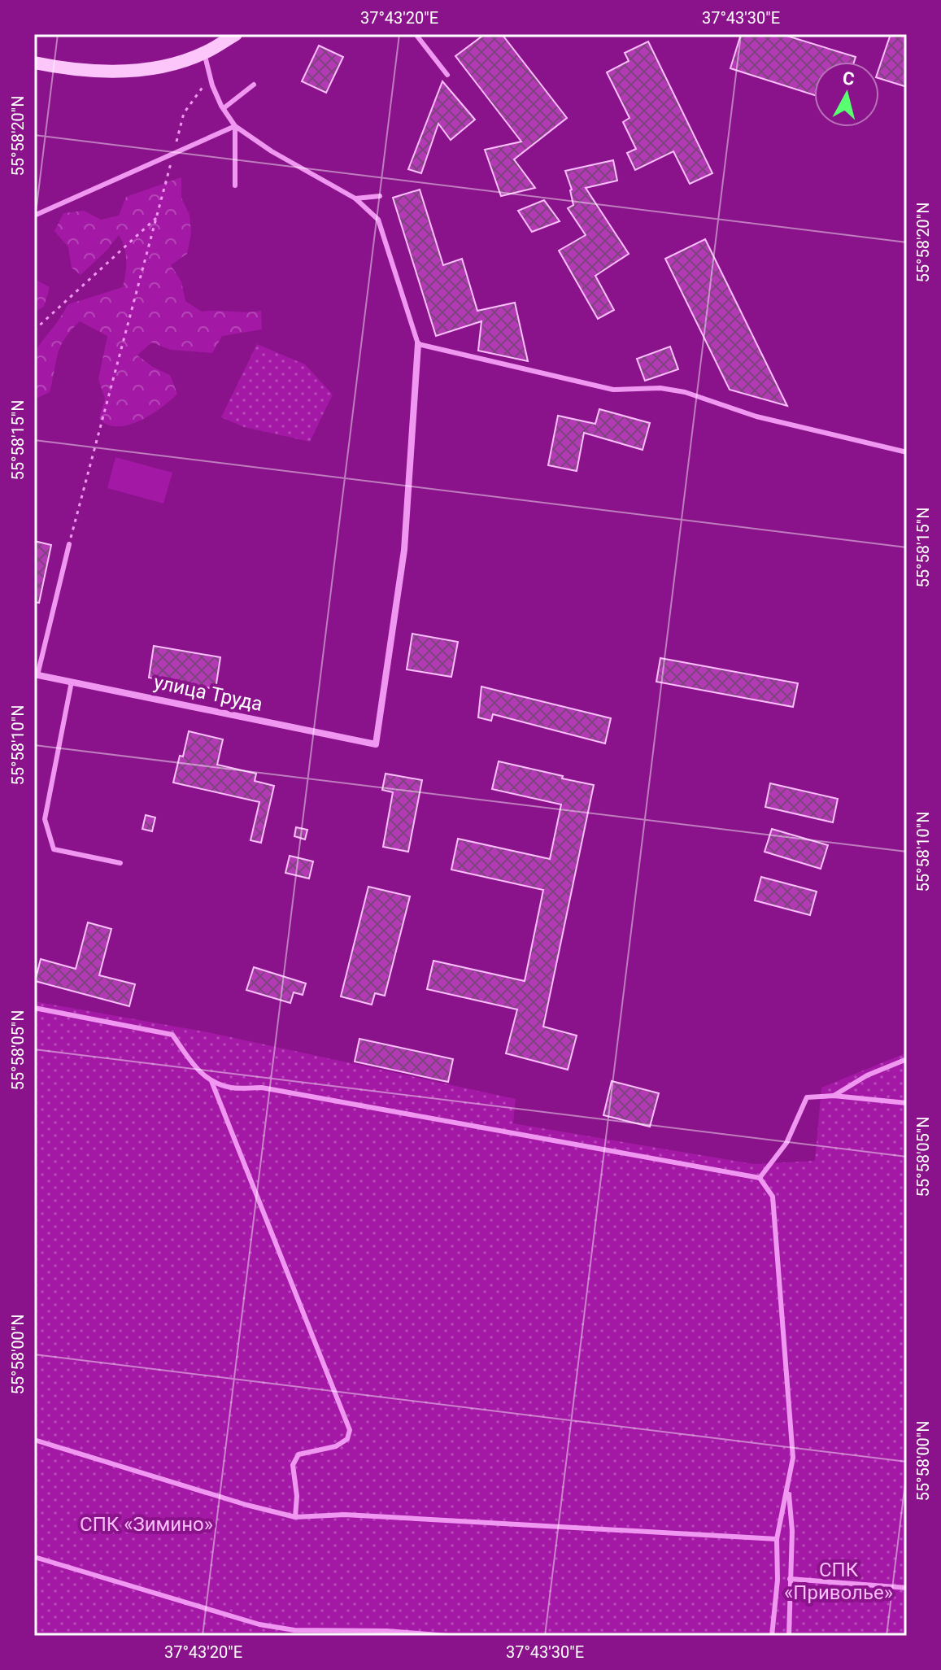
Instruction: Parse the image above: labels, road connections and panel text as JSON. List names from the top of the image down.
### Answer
{
  "streets": {
    "street": ["улица Труда"]
  },
  "parks": ["СПК «Зимино»", "СПК «Приволье»"],
  "north": "top",
  "coordinates": [
    "37°43'20\"E",
    "37°43'30\"E",
    "55°58'20\"N",
    "55°58'15\"N",
    "55°58'10\"N",
    "55°58'05\"N",
    "55°58'00\"N"
  ]
}
